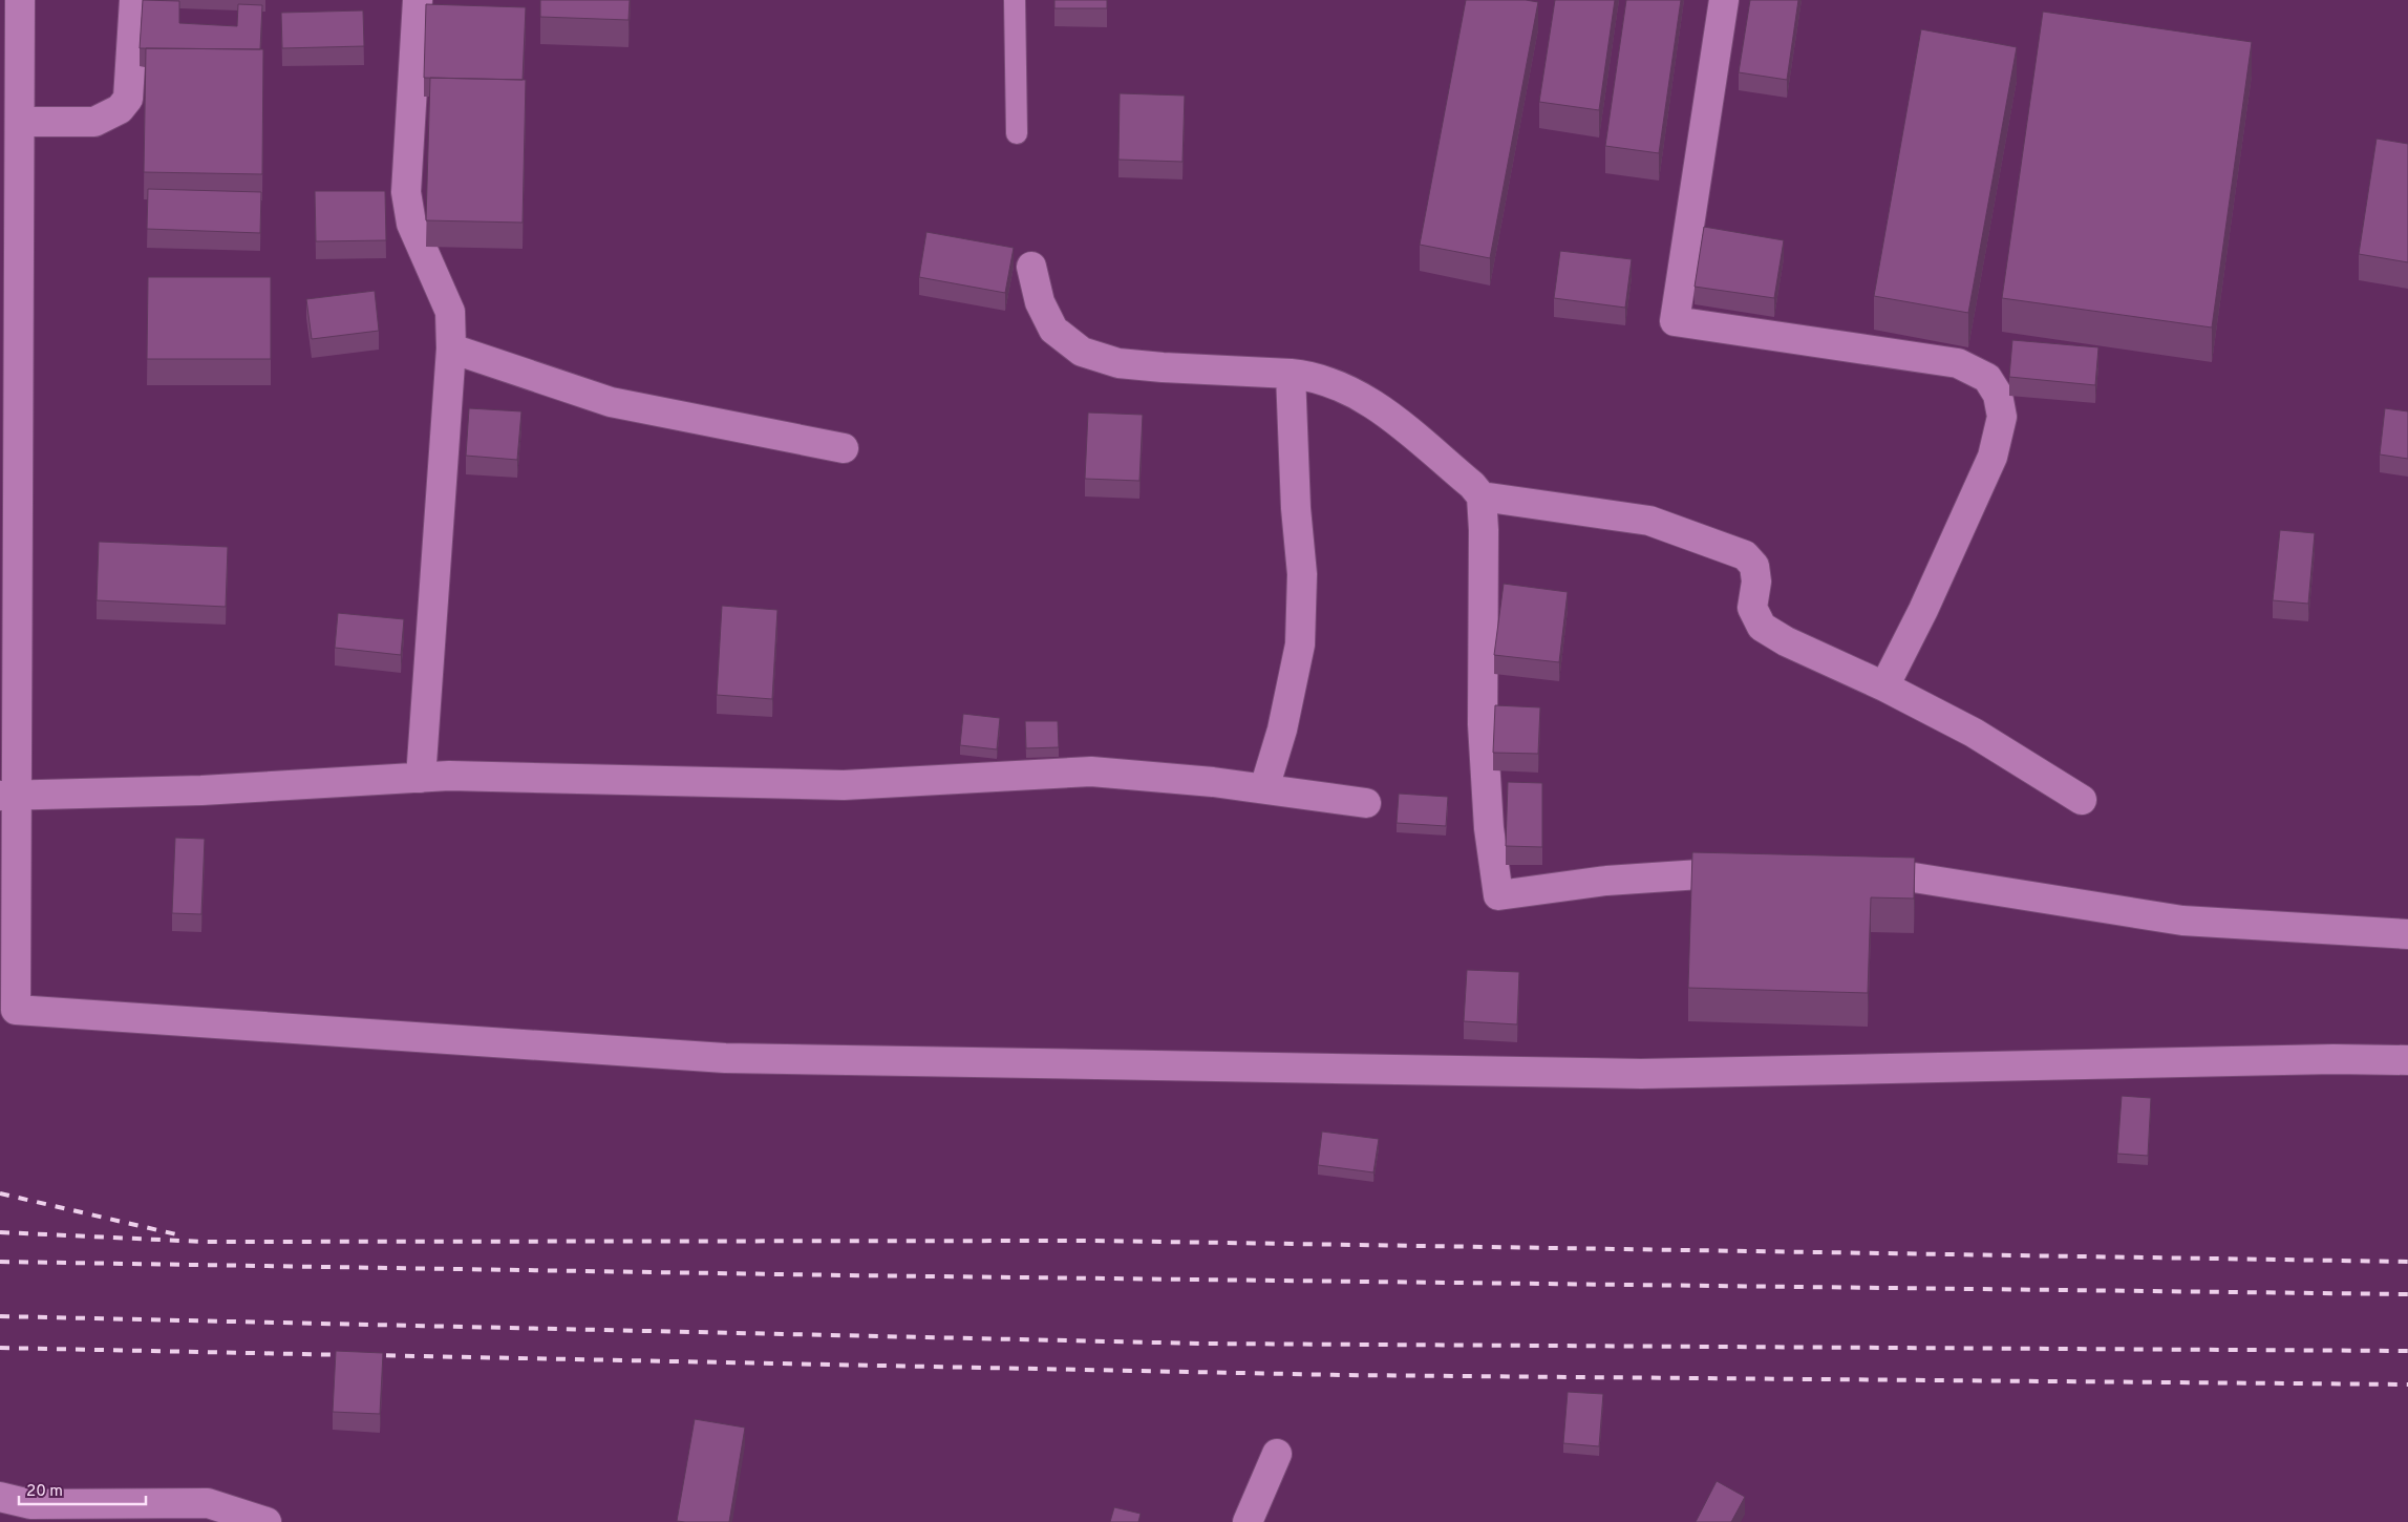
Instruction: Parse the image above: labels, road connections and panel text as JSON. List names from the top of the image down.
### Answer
{
  "scale_bar": "20 m"
}
